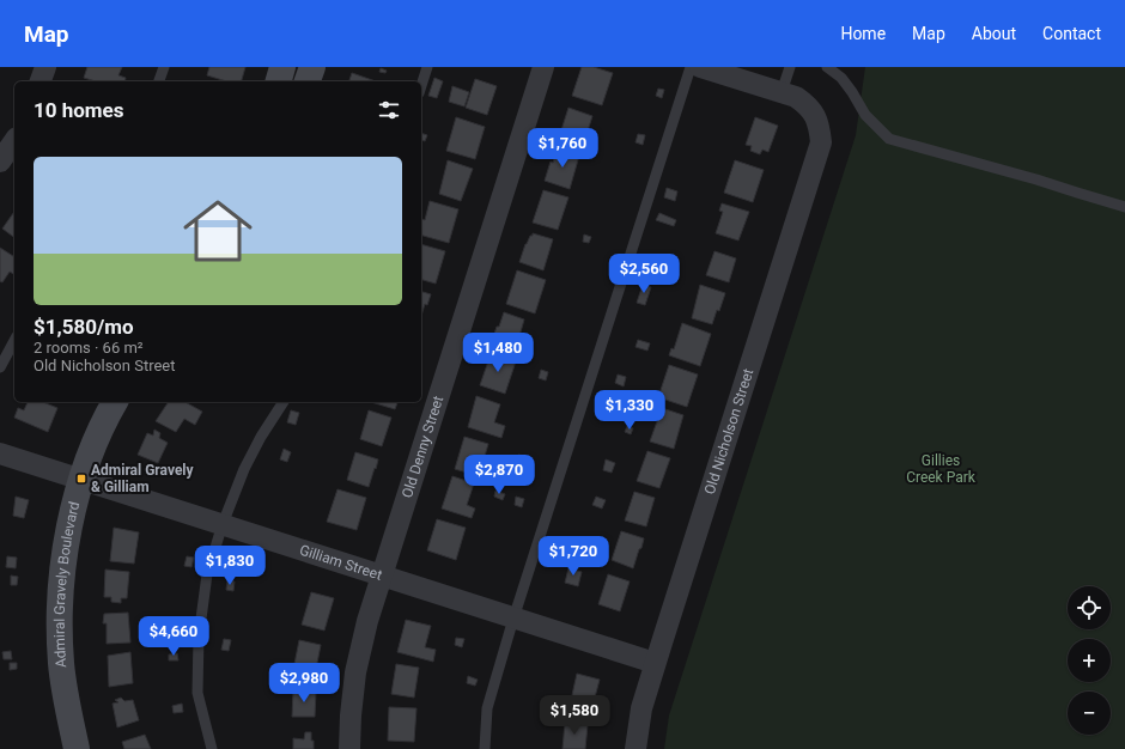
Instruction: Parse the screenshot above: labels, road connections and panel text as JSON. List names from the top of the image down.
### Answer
{
  "streets": {
    "street": [
      "Old Nicholson Street",
      "Old Denny Street",
      "Gilliam Street",
      "Admiral Gravely Boulevard"
    ]
  },
  "crossings": [
    ["Old Nicholson Street", "Gilliam Street"],
    ["Old Denny Street", "Gilliam Street"],
    ["Gilliam Street", "Admiral Gravely Boulevard"]
  ],
  "parks": ["Gillies Creek Park"],
  "places": {
    "transit": ["Admiral Gravely & Gilliam"]
  },
  "page": {
    "header": "Map",
    "nav": [
      "Home",
      "Map",
      "About",
      "Contact"
    ],
    "heading": "10 homes",
    "price": [
      "$1,760",
      "$2,560",
      "$1,480",
      "$1,330",
      "$2,870",
      "$1,720",
      "$1,830",
      "$4,660",
      "$2,980",
      "$1,580"
    ],
    "list": [
      {
        "name": "$1,580/mo",
        "note": "2 rooms · 66 m² · Old Nicholson Street"
      }
    ],
    "map_buttons": ["+", "−"]
  }
}
